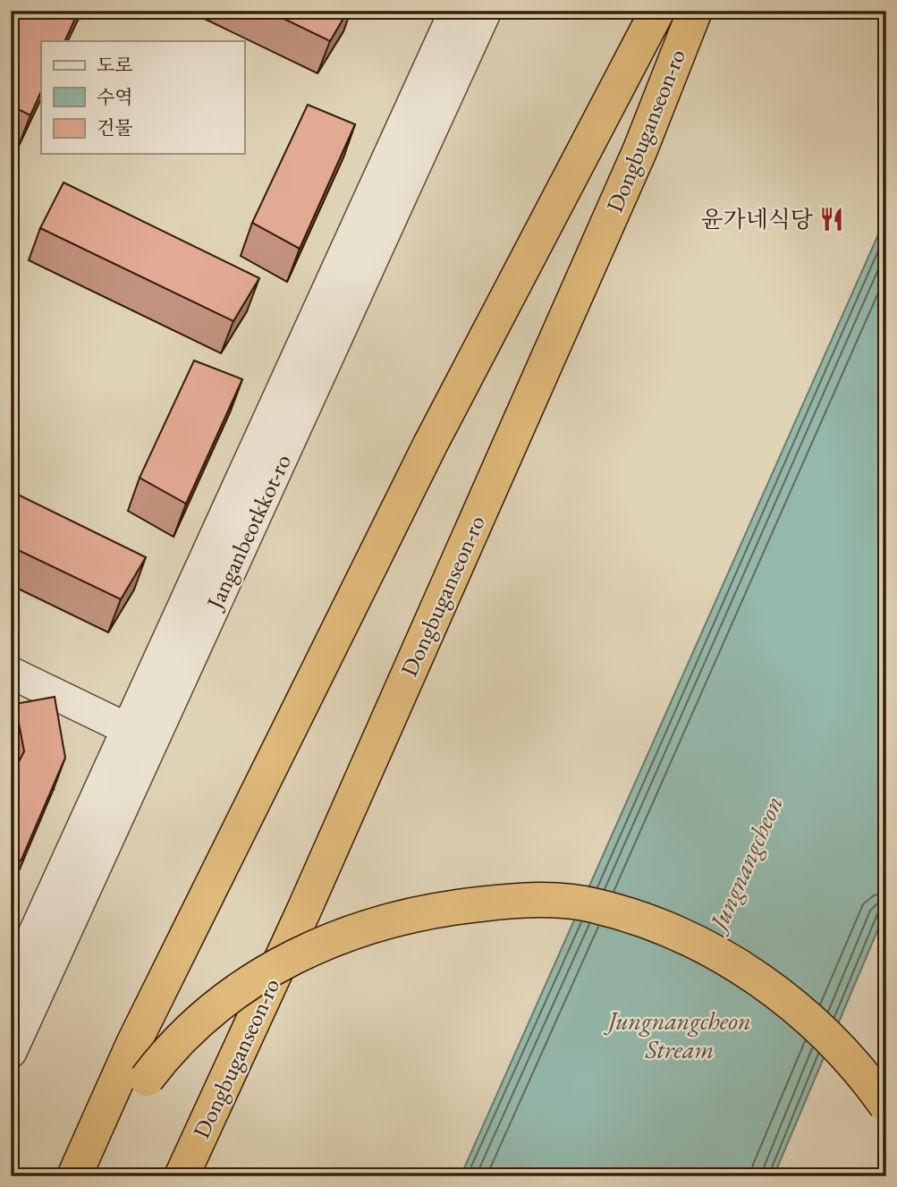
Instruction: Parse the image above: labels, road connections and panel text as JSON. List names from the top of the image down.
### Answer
{
  "streets": {
    "highway": ["Dongbuganseon-ro"],
    "street": ["Janganbeotkkot-ro"]
  },
  "water": ["Jungnangcheon", "Jungnangcheon Stream"],
  "places": {
    "restaurant": ["윤가네식당"]
  },
  "legend": ["도로", "수역", "건물"]
}
